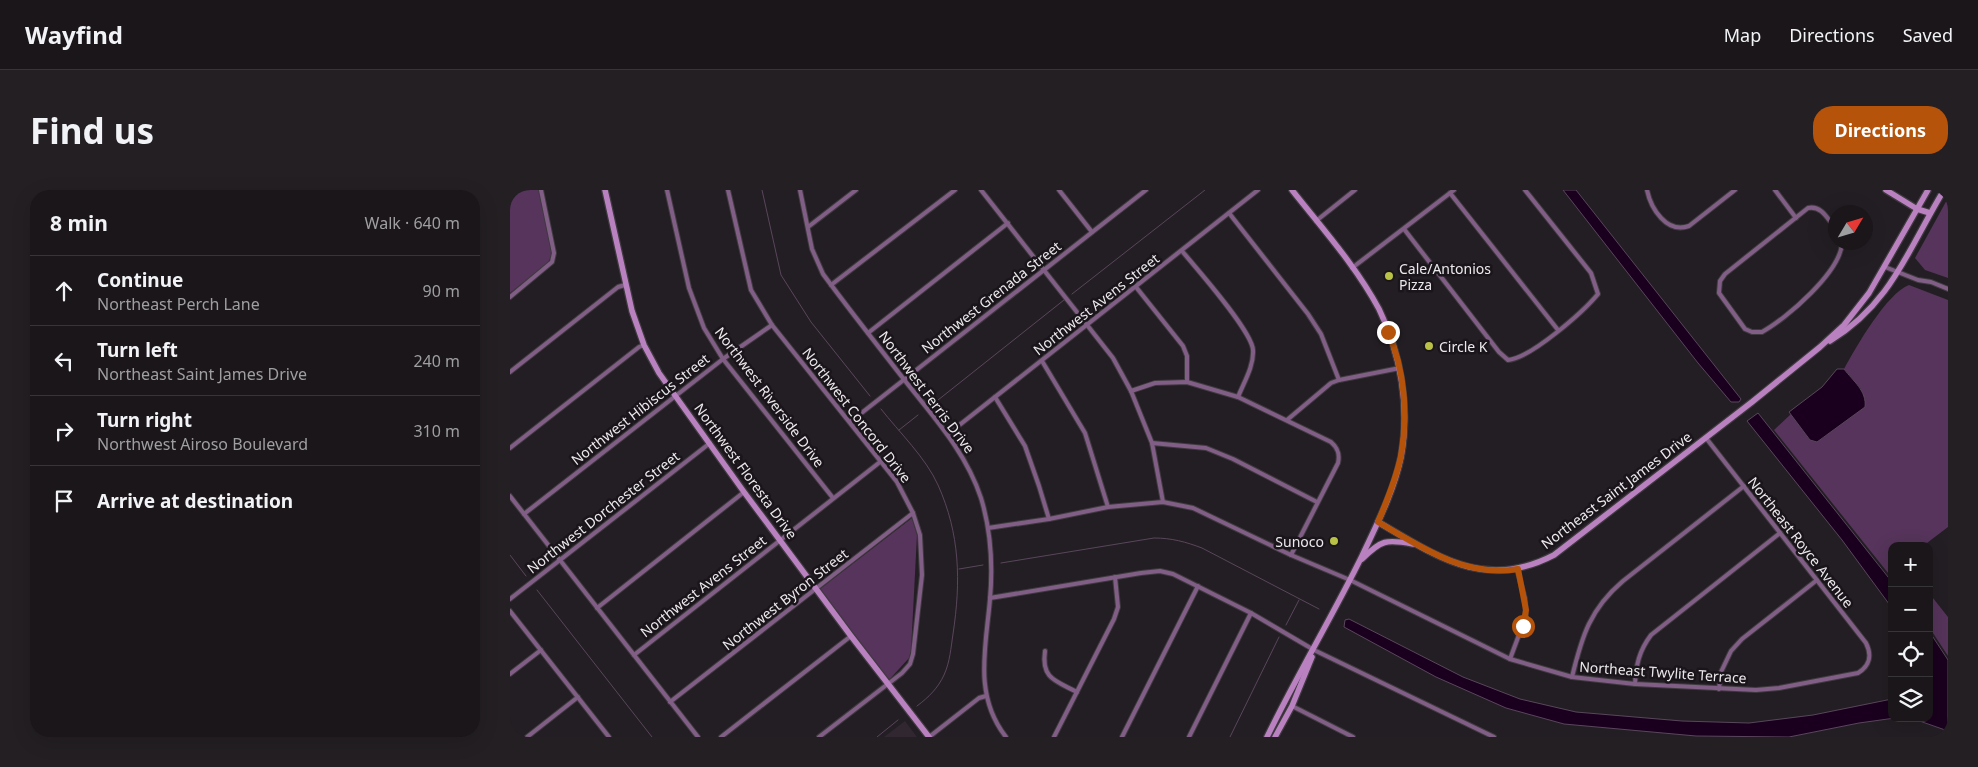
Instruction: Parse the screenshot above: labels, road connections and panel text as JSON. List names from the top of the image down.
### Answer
{
  "streets": {
    "main road": ["Northwest Floresta Drive", "Northeast Saint James Drive"],
    "street": [
      "Northwest Grenada Street",
      "Northwest Avens Street",
      "Northwest Ferris Drive",
      "Northwest Riverside Drive",
      "Northwest Hibiscus Street",
      "Northwest Concord Drive",
      "Northwest Dorchester Street",
      "Northeast Royce Avenue",
      "Northwest Byron Street",
      "Northeast Twylite Terrace"
    ]
  },
  "crossings": [
    ["Northwest Grenada Street", "Northwest Ferris Drive"],
    ["Northwest Grenada Street", "Northwest Concord Drive"],
    ["Northwest Avens Street", "Northwest Ferris Drive"],
    ["Northwest Avens Street", "Northwest Riverside Drive"],
    ["Northwest Avens Street", "Northwest Concord Drive"],
    ["Northwest Avens Street", "Northwest Floresta Drive"],
    ["Northwest Ferris Drive", "Northeast Twylite Terrace"],
    ["Northwest Riverside Drive", "Northwest Hibiscus Street"],
    ["Northwest Hibiscus Street", "Northwest Concord Drive"],
    ["Northwest Hibiscus Street", "Northwest Floresta Drive"],
    ["Northwest Concord Drive", "Northwest Floresta Drive"],
    ["Northwest Concord Drive", "Northwest Byron Street"],
    ["Northwest Floresta Drive", "Northwest Dorchester Street"],
    ["Northwest Floresta Drive", "Northwest Byron Street"],
    ["Northeast Saint James Drive", "Northeast Royce Avenue"],
    ["Northeast Royce Avenue", "Northeast Twylite Terrace"]
  ],
  "places": ["Cale/Antonios Pizza", "Circle K", "Sunoco"],
  "north": "top right",
  "page": {
    "header": "Wayfind",
    "nav": ["Map", "Directions", "Saved"],
    "buttons": "Directions",
    "title": "Find us",
    "heading": ["8 min", "Walk · 640 m"],
    "list": [
      ["Continue", "Northeast Perch Lane", "90 m"],
      ["Turn left", "Northeast Saint James Drive", "240 m"],
      ["Turn right", "Northwest Airoso Boulevard", "310 m"],
      "Arrive at destination"
    ],
    "map_buttons": ["+", "−"]
  }
}
